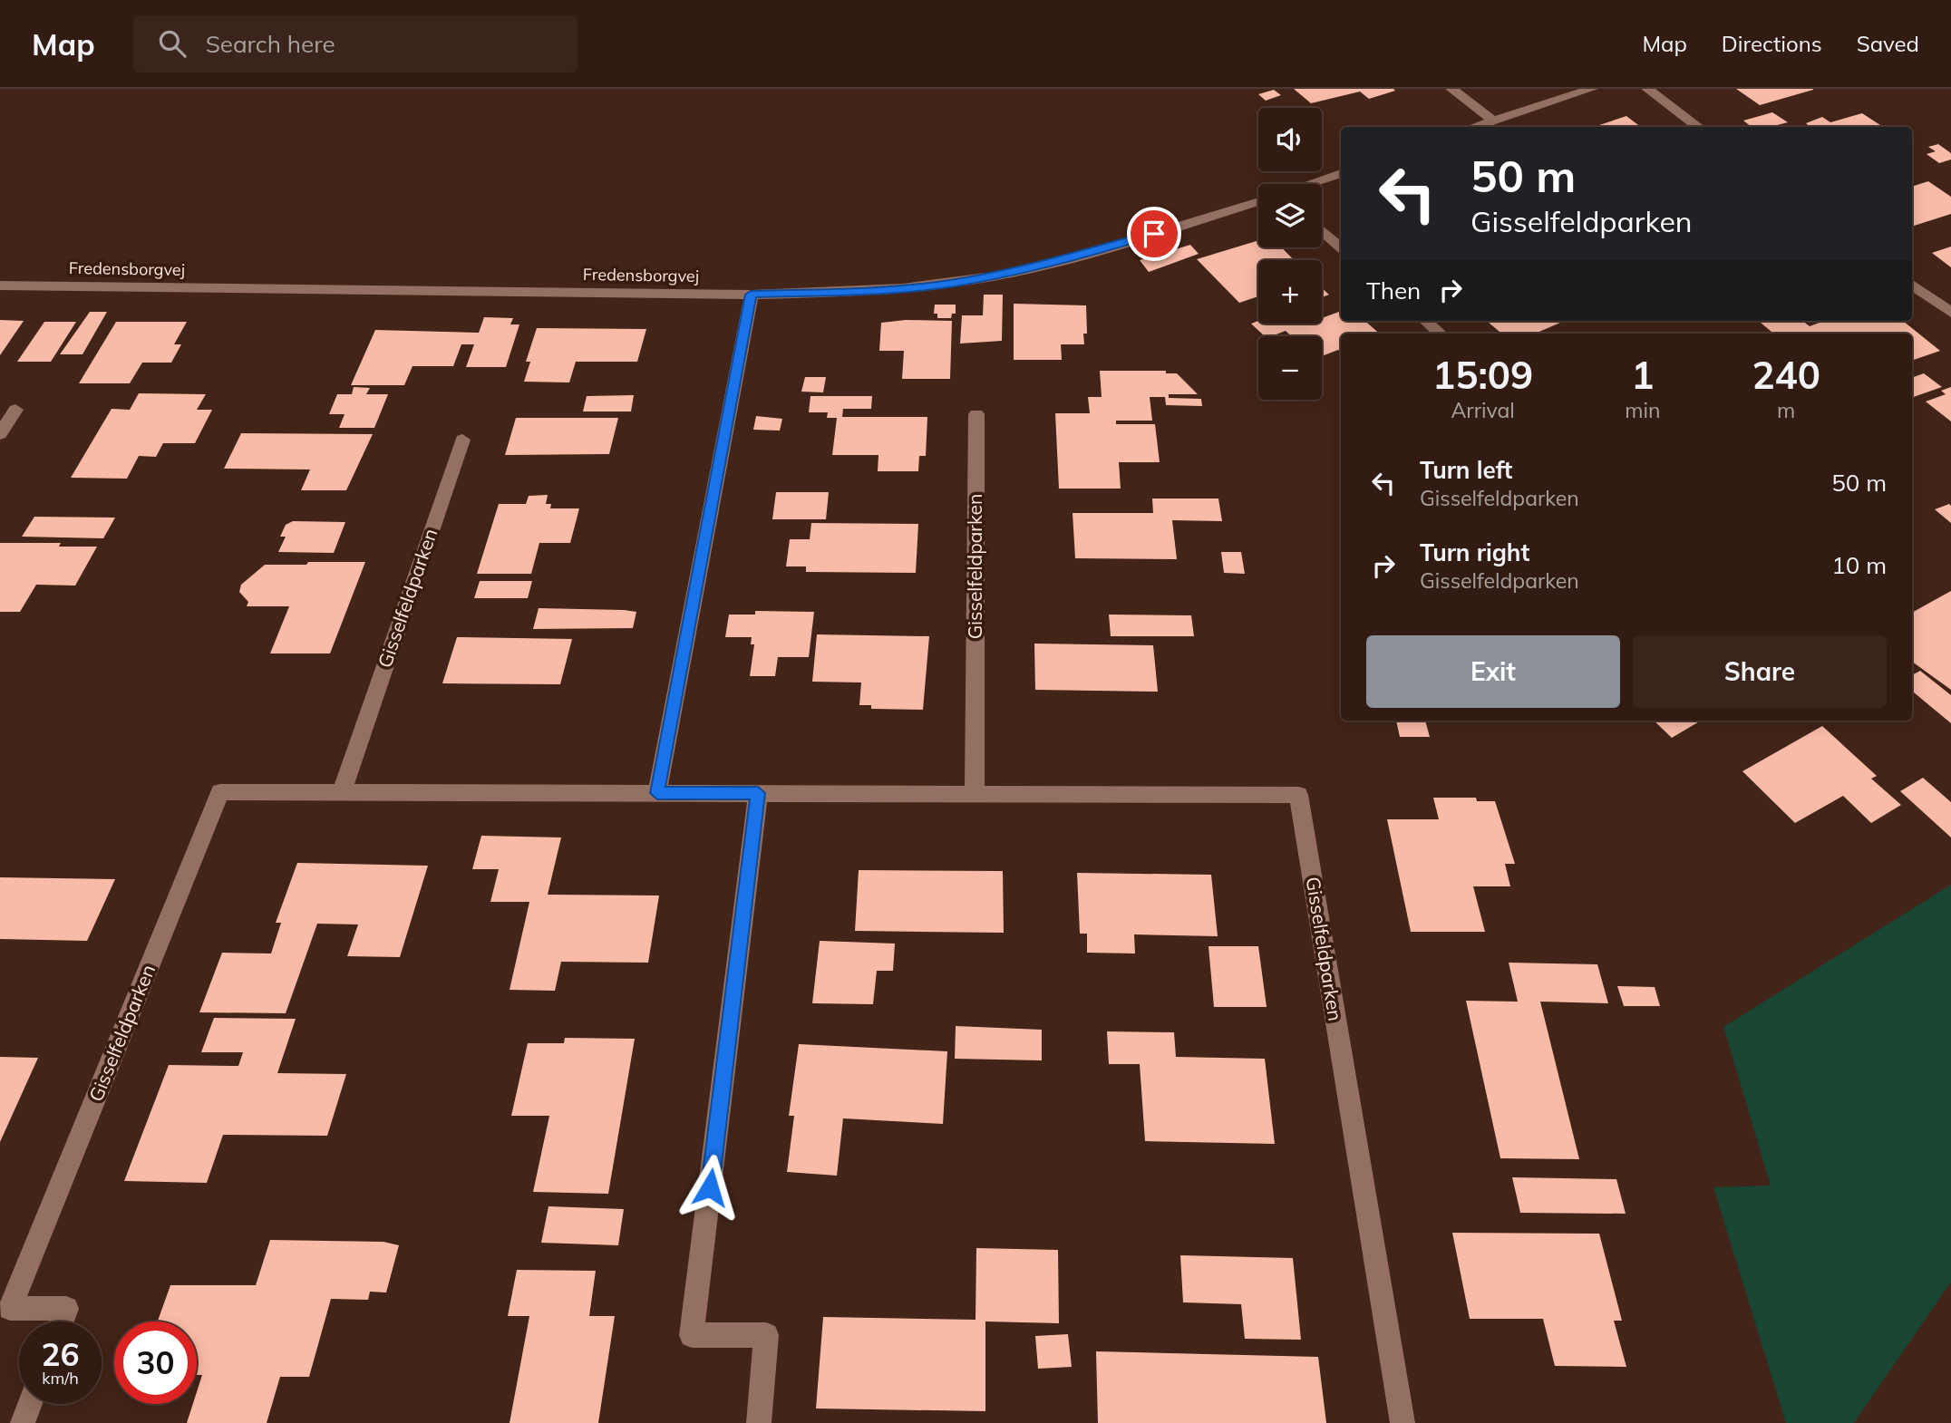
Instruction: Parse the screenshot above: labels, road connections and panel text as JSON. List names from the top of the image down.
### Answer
{
  "streets": {
    "street": ["Fredensborgvej", "Gisselfeldparken"]
  },
  "page": {
    "header": "Map",
    "search": "Search here",
    "nav": ["Map", "Directions", "Saved"],
    "map_buttons": ["+", "−"],
    "turn": ["50 m", "Gisselfeldparken"],
    "then": "Then",
    "eta": [
      "15:09",
      "Arrival",
      "1",
      "min",
      "240",
      "m"
    ],
    "list": [
      {
        "name": "Turn left",
        "note": "Gisselfeldparken",
        "value": "50 m"
      },
      {
        "name": "Turn right",
        "note": "Gisselfeldparken",
        "value": "10 m"
      }
    ],
    "buttons": ["Exit", "Share"],
    "speed": "26 km/h",
    "limit": "30"
  }
}
